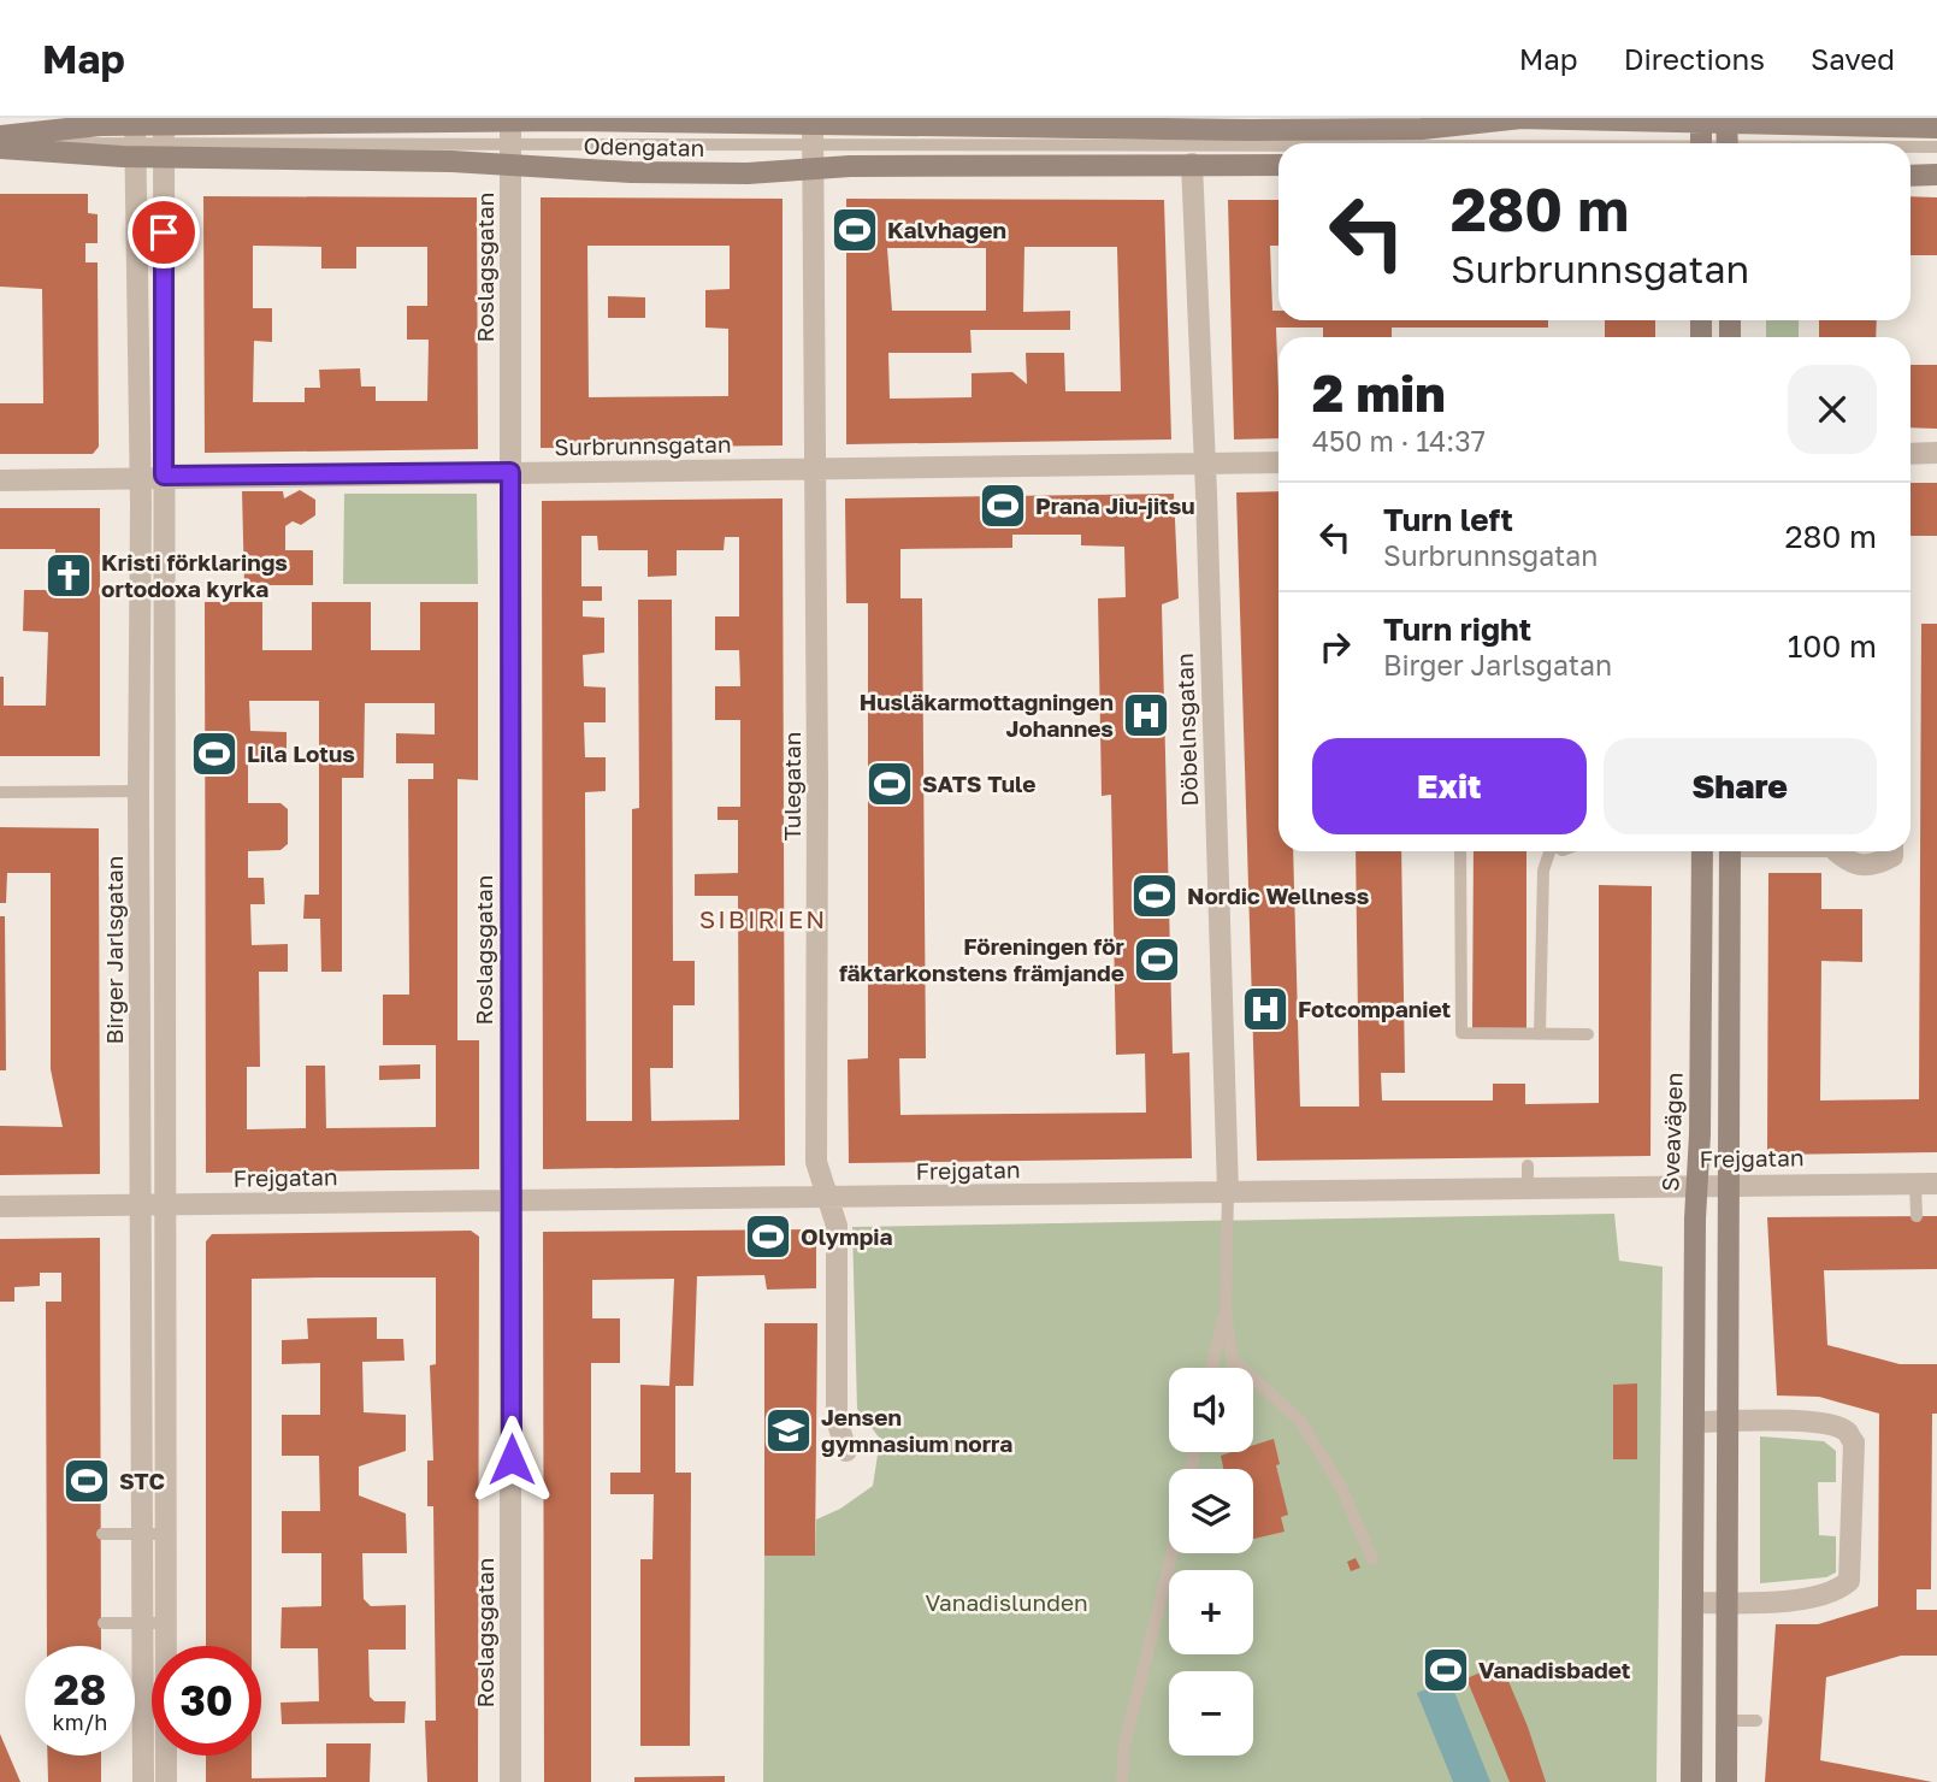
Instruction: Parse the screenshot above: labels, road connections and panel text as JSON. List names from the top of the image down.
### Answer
{
  "streets": {
    "main road": ["Odengatan", "Sveavägen"],
    "street": [
      "Roslagsgatan",
      "Surbrunnsgatan",
      "Döbelnsgatan",
      "Tulegatan",
      "Birger Jarlsgatan",
      "Frejgatan"
    ]
  },
  "crossings": [
    ["Odengatan", "Roslagsgatan"],
    ["Odengatan", "Döbelnsgatan"],
    ["Odengatan", "Tulegatan"],
    ["Odengatan", "Birger Jarlsgatan"],
    ["Roslagsgatan", "Surbrunnsgatan"],
    ["Roslagsgatan", "Frejgatan"],
    ["Surbrunnsgatan", "Döbelnsgatan"],
    ["Surbrunnsgatan", "Tulegatan"],
    ["Surbrunnsgatan", "Birger Jarlsgatan"],
    ["Döbelnsgatan", "Frejgatan"],
    ["Tulegatan", "Frejgatan"],
    ["Birger Jarlsgatan", "Frejgatan"],
    ["Sveavägen", "Frejgatan"]
  ],
  "districts": ["SIBIRIEN"],
  "parks": ["Vanadislunden"],
  "places": {
    "sports": [
      "Kalvhagen",
      "Prana Jiu-jitsu",
      "Lila Lotus",
      "SATS Tule",
      "Nordic Wellness",
      "Föreningen för fäktarkonstens främjande",
      "Olympia",
      "STC",
      "Vanadisbadet"
    ],
    "church": ["Kristi förklarings ortodoxa kyrka"],
    "hospital": ["Husläkarmottagningen Johannes", "Fotcompaniet"],
    "school or university": ["Jensen gymnasium norra"]
  },
  "page": {
    "header": "Map",
    "nav": ["Map", "Directions", "Saved"],
    "turn": ["280 m", "Surbrunnsgatan"],
    "heading": ["2 min", "450 m · 14:37"],
    "list": [
      {
        "name": "Turn left",
        "note": "Surbrunnsgatan",
        "value": "280 m"
      },
      {
        "name": "Turn right",
        "note": "Birger Jarlsgatan",
        "value": "100 m"
      }
    ],
    "buttons": ["Exit", "Share"],
    "map_buttons": ["+", "−"],
    "speed": "28 km/h",
    "limit": "30"
  }
}
